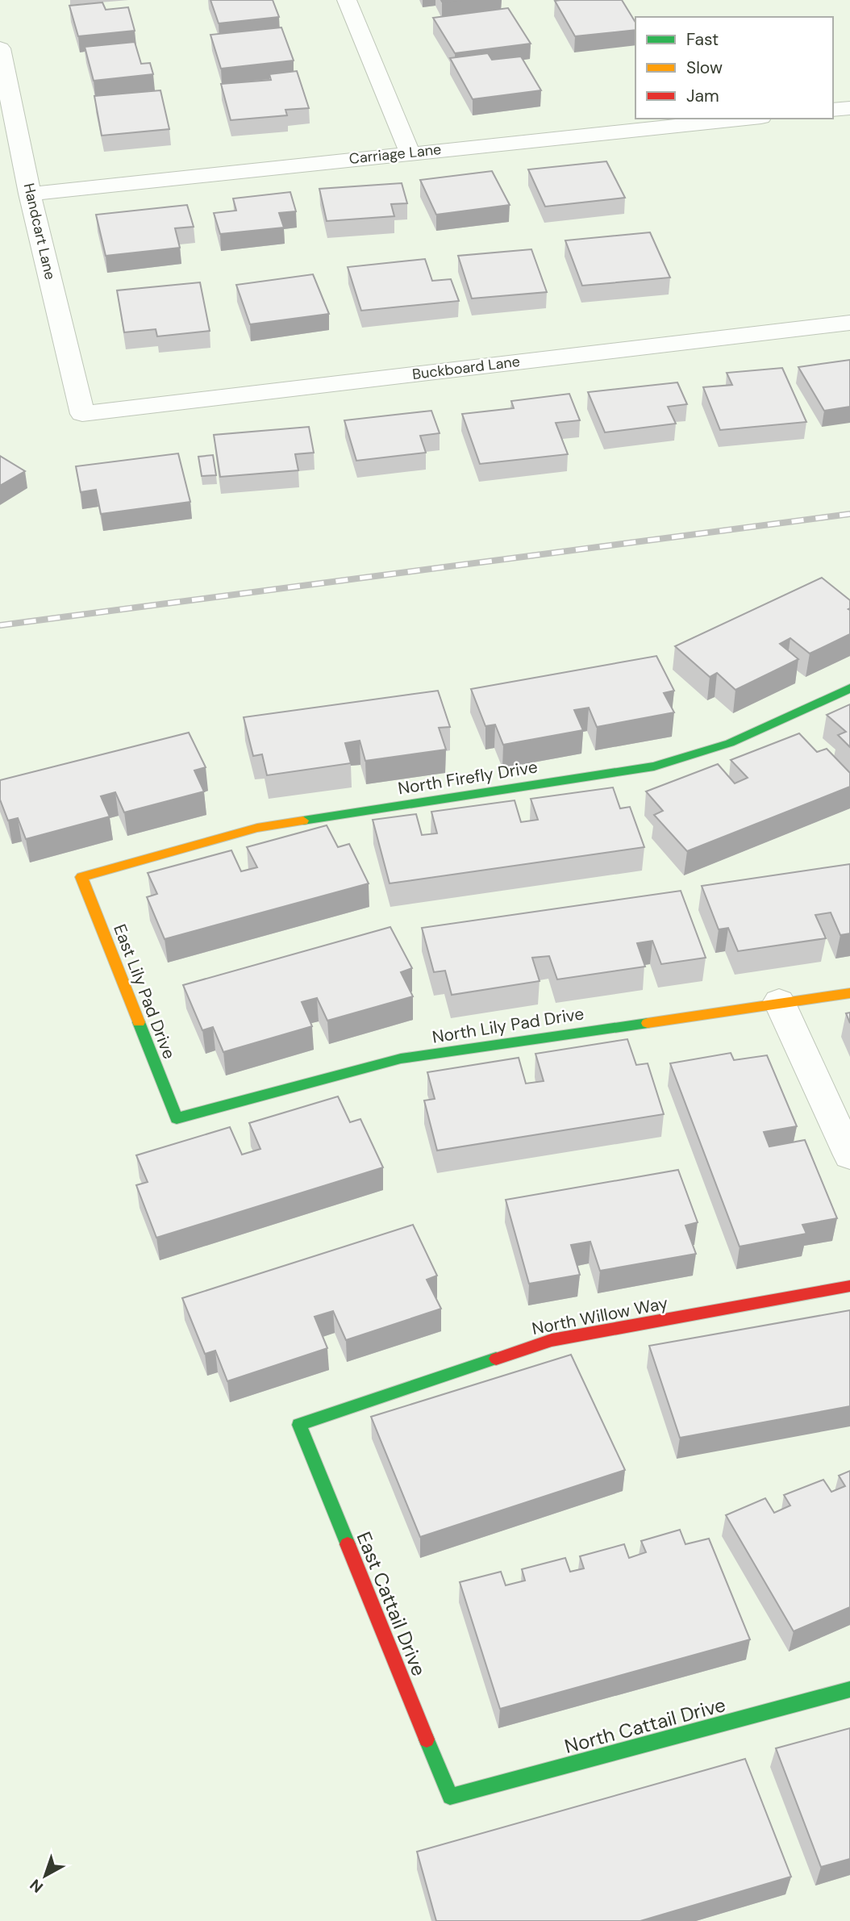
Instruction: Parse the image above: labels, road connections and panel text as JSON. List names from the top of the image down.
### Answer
{
  "streets": {
    "street": [
      "Carriage Lane",
      "Handcart Lane",
      "Buckboard Lane",
      "North Firefly Drive",
      "East Lily Pad Drive",
      "North Lily Pad Drive",
      "North Willow Way",
      "East Cattail Drive",
      "North Cattail Drive"
    ]
  },
  "crossings": [
    ["Carriage Lane", "Handcart Lane"],
    ["Handcart Lane", "Buckboard Lane"],
    ["North Firefly Drive", "East Lily Pad Drive"],
    ["East Lily Pad Drive", "North Lily Pad Drive"],
    ["North Willow Way", "East Cattail Drive"],
    ["East Cattail Drive", "North Cattail Drive"]
  ],
  "legend": ["Fast", "Slow", "Jam"],
  "north": "bottom left"
}
